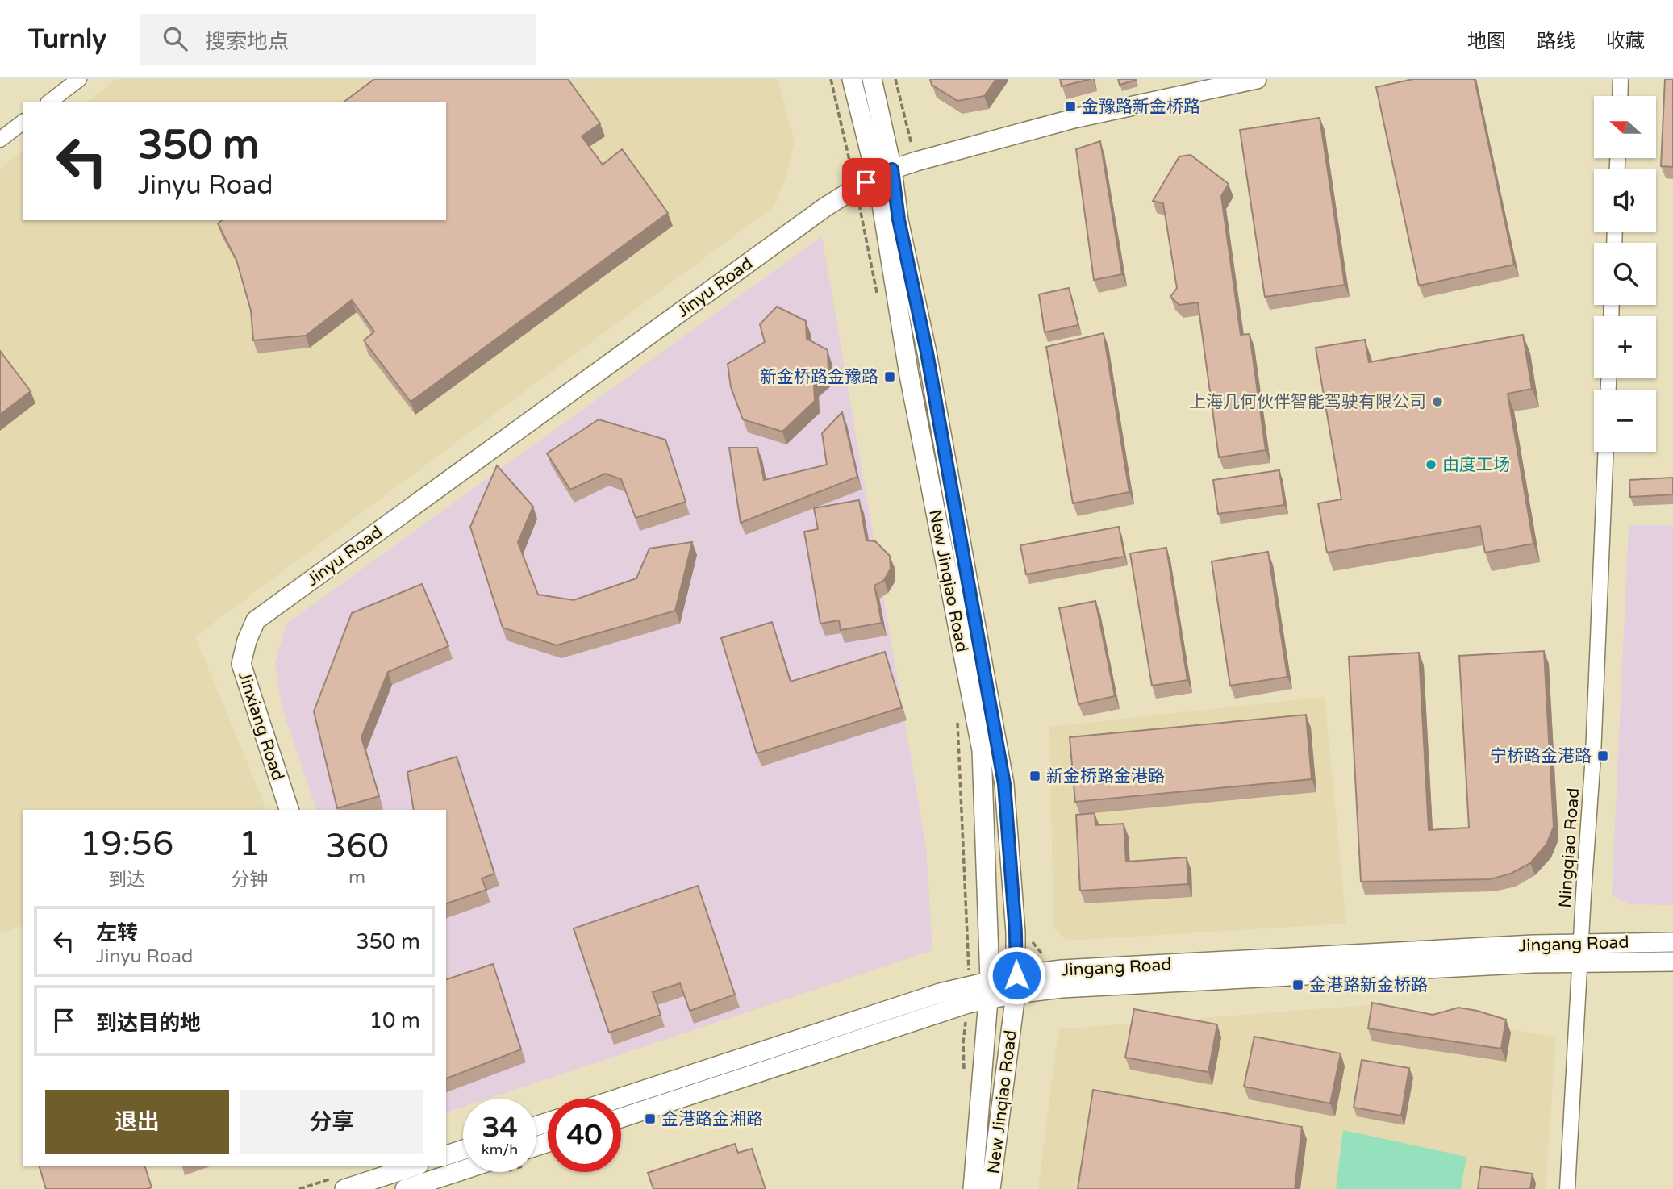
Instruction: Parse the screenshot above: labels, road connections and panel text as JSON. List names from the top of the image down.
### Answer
{
  "streets": {
    "street": [
      "Jinyu Road",
      "New Jinqiao Road",
      "Jinxiang Road",
      "Ningqiao Road",
      "Jingang Road"
    ]
  },
  "crossings": [
    ["Jinyu Road", "New Jinqiao Road"],
    ["Jinyu Road", "Jinxiang Road"],
    ["New Jinqiao Road", "Jingang Road"],
    ["Ningqiao Road", "Jingang Road"]
  ],
  "places": {
    "transit": [
      "金豫路新金桥路",
      "新金桥路金豫路",
      "宁桥路金港路",
      "新金桥路金港路",
      "金港路新金桥路",
      "金港路金湘路"
    ],
    "other": ["上海几何伙伴智能驾驶有限公司", "由度工场"]
  },
  "north": "left",
  "page": {
    "header": "Turnly",
    "search": "搜索地点",
    "nav": ["地图", "路线", "收藏"],
    "map_buttons": ["+", "−"],
    "turn": ["350 m", "Jinyu Road"],
    "eta": [
      "19:56",
      "到达",
      "1",
      "分钟",
      "360",
      "m"
    ],
    "list": [
      {
        "name": "左转",
        "note": "Jinyu Road",
        "value": "350 m"
      },
      {
        "name": "到达目的地",
        "value": "10 m"
      }
    ],
    "buttons": ["退出", "分享"],
    "speed": "34 km/h",
    "limit": "40"
  }
}
